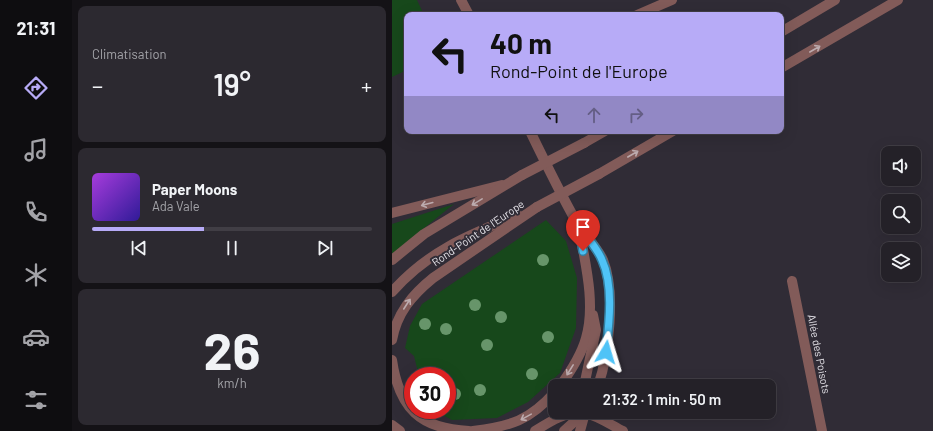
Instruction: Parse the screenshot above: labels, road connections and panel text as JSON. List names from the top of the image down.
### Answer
{
  "streets": {
    "street": ["Rond-Point de l'Europe", "Allée des Poisots"]
  },
  "page": {
    "tabs": "21:31",
    "tile": [
      "Climatisation",
      ["26", "km/h"]
    ],
    "turn": ["40 m", "Rond-Point de l'Europe"],
    "heat": ["−", "19°", "+"],
    "song": ["Paper Moons", "Ada Vale"],
    "limit": "30",
    "trip": "21:32 · 1 min · 50 m"
  }
}
